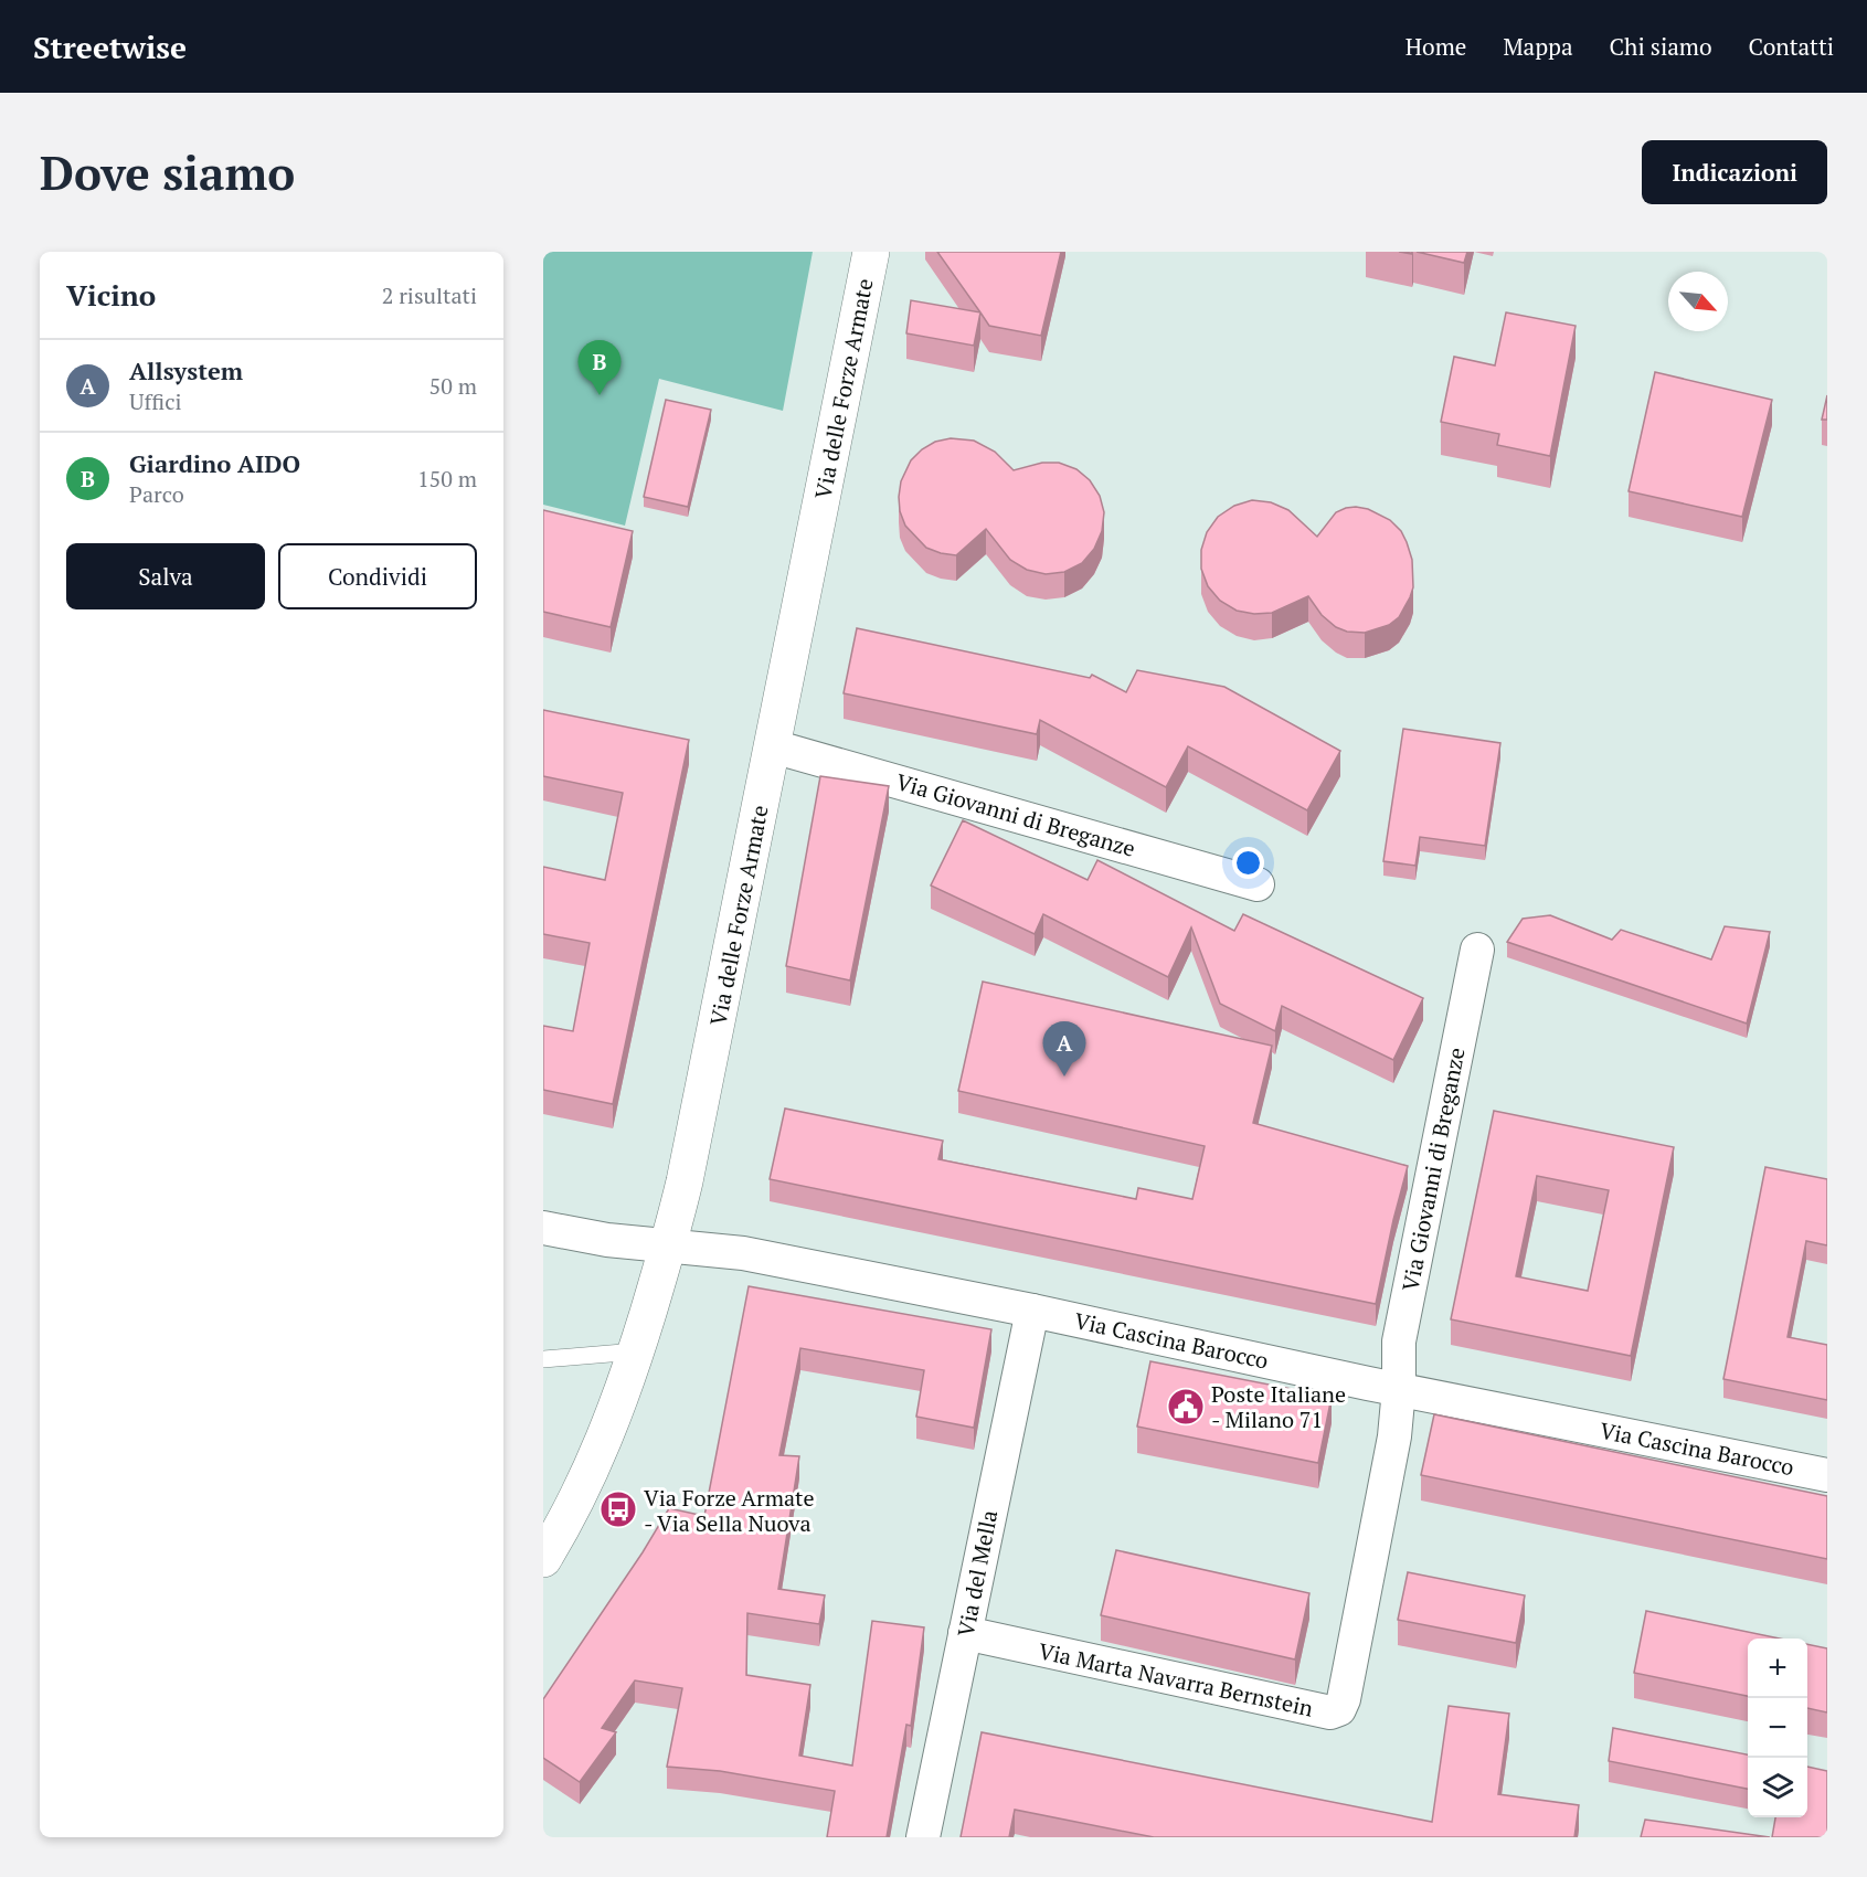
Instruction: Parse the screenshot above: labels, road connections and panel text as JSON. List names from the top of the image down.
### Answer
{
  "streets": {
    "street": [
      "Via delle Forze Armate",
      "Via Giovanni di Breganze",
      "Via Cascina Barocco",
      "Via del Mella",
      "Via Marta Navarra Bernstein"
    ]
  },
  "crossings": [
    ["Via delle Forze Armate", "Via Giovanni di Breganze"],
    ["Via delle Forze Armate", "Via Cascina Barocco"],
    ["Via Giovanni di Breganze", "Via Cascina Barocco"],
    ["Via Giovanni di Breganze", "Via Marta Navarra Bernstein"],
    ["Via Cascina Barocco", "Via del Mella"],
    ["Via Cascina Barocco", "Via Marta Navarra Bernstein"],
    ["Via del Mella", "Via Marta Navarra Bernstein"]
  ],
  "places": {
    "public building": ["Poste Italiane - Milano 71"],
    "bus stop": ["Via Forze Armate - Via Sella Nuova"]
  },
  "north": "bottom right",
  "page": {
    "header": "Streetwise",
    "nav": [
      "Home",
      "Mappa",
      "Chi siamo",
      "Contatti"
    ],
    "buttons": [
      "Indicazioni",
      ["Salva", "Condividi"]
    ],
    "title": "Dove siamo",
    "heading": ["Vicino", "2 risultati"],
    "list": [
      {
        "mark": "A",
        "name": "Allsystem",
        "note": "Uffici",
        "value": "50 m"
      },
      {
        "mark": "B",
        "name": "Giardino AIDO",
        "note": "Parco",
        "value": "150 m"
      }
    ],
    "pins": ["B", "A"],
    "map_buttons": ["+", "−"]
  }
}
